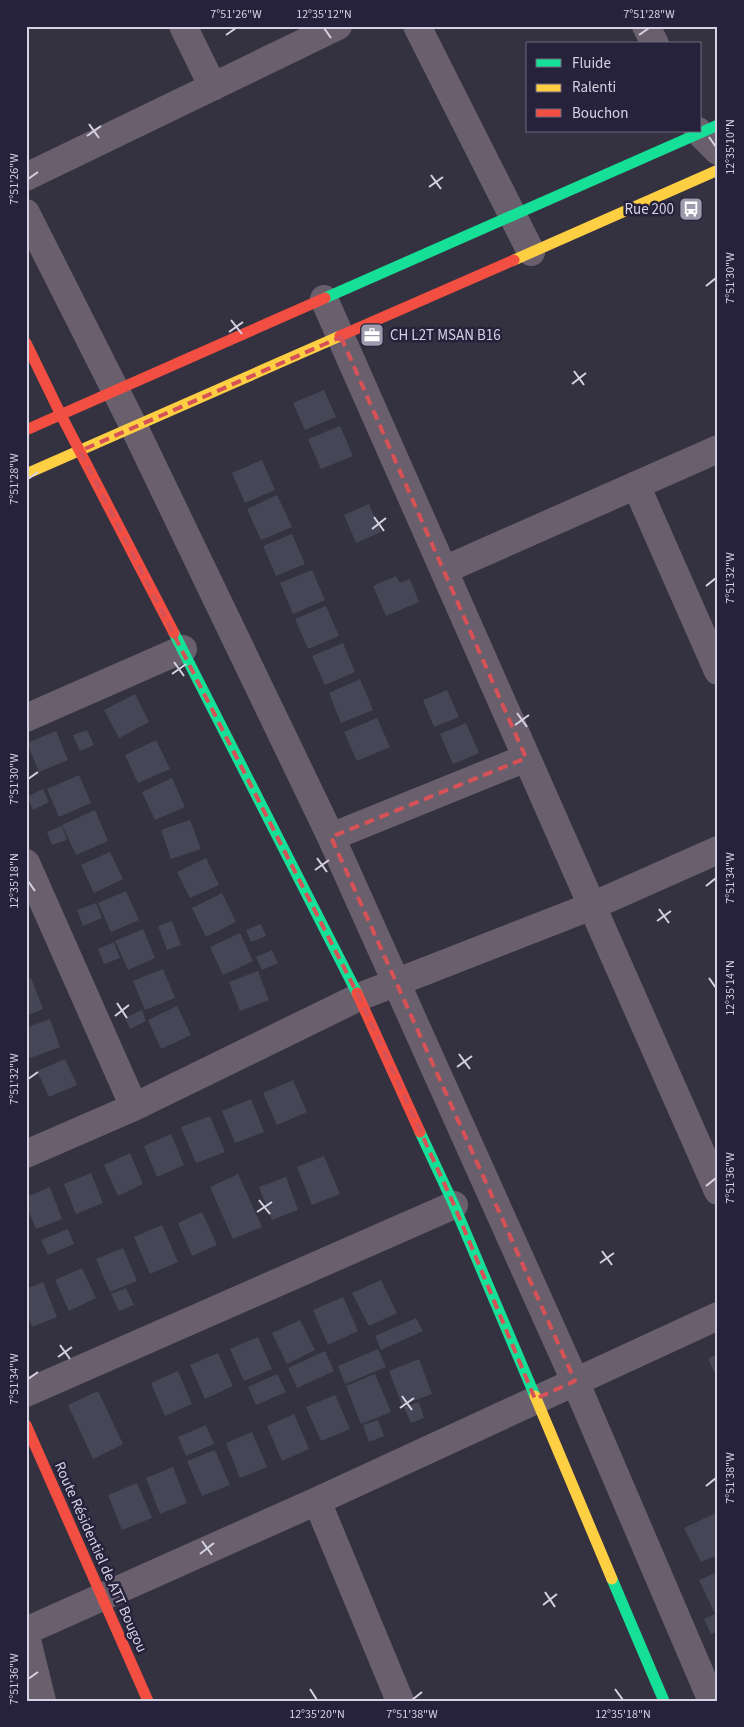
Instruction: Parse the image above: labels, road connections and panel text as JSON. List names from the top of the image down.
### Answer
{
  "streets": {
    "street": ["Route Résidentiel de ATT Bougou"]
  },
  "places": {
    "bus stop": ["Rue 200"],
    "office": ["CH L2T MSAN B16"]
  },
  "legend": ["Fluide", "Ralenti", "Bouchon"],
  "coordinates": [
    "7°51'26\"W",
    "12°35'12\"N",
    "7°51'28\"W",
    "12°35'10\"N",
    "7°51'30\"W",
    "7°51'32\"W",
    "7°51'34\"W",
    "12°35'18\"N",
    "12°35'14\"N",
    "7°51'36\"W",
    "7°51'38\"W",
    "12°35'20\"N"
  ]
}
